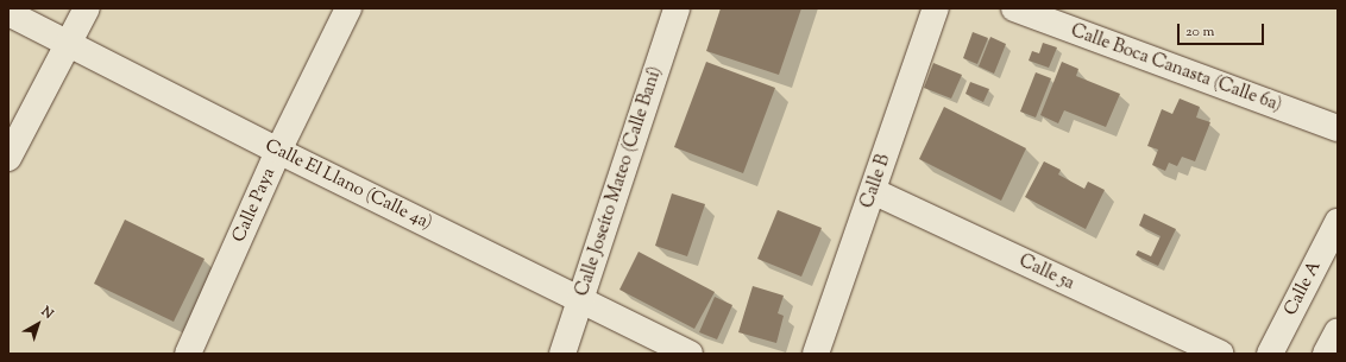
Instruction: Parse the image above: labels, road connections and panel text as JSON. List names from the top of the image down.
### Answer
{
  "streets": {
    "street": [
      "Calle Boca Canasta (Calle 6a)",
      "Calle Joseíto Mateo (Calle Baní)",
      "Calle B",
      "Calle El Llano (Calle 4a)",
      "Calle Paya",
      "Calle 5a",
      "Calle A"
    ]
  },
  "crossings": [
    ["Calle Joseíto Mateo (Calle Baní)", "Calle El Llano (Calle 4a)"],
    ["Calle B", "Calle 5a"],
    ["Calle El Llano (Calle 4a)", "Calle Paya"]
  ],
  "scale_bar": "20 m",
  "north": "top right"
}
